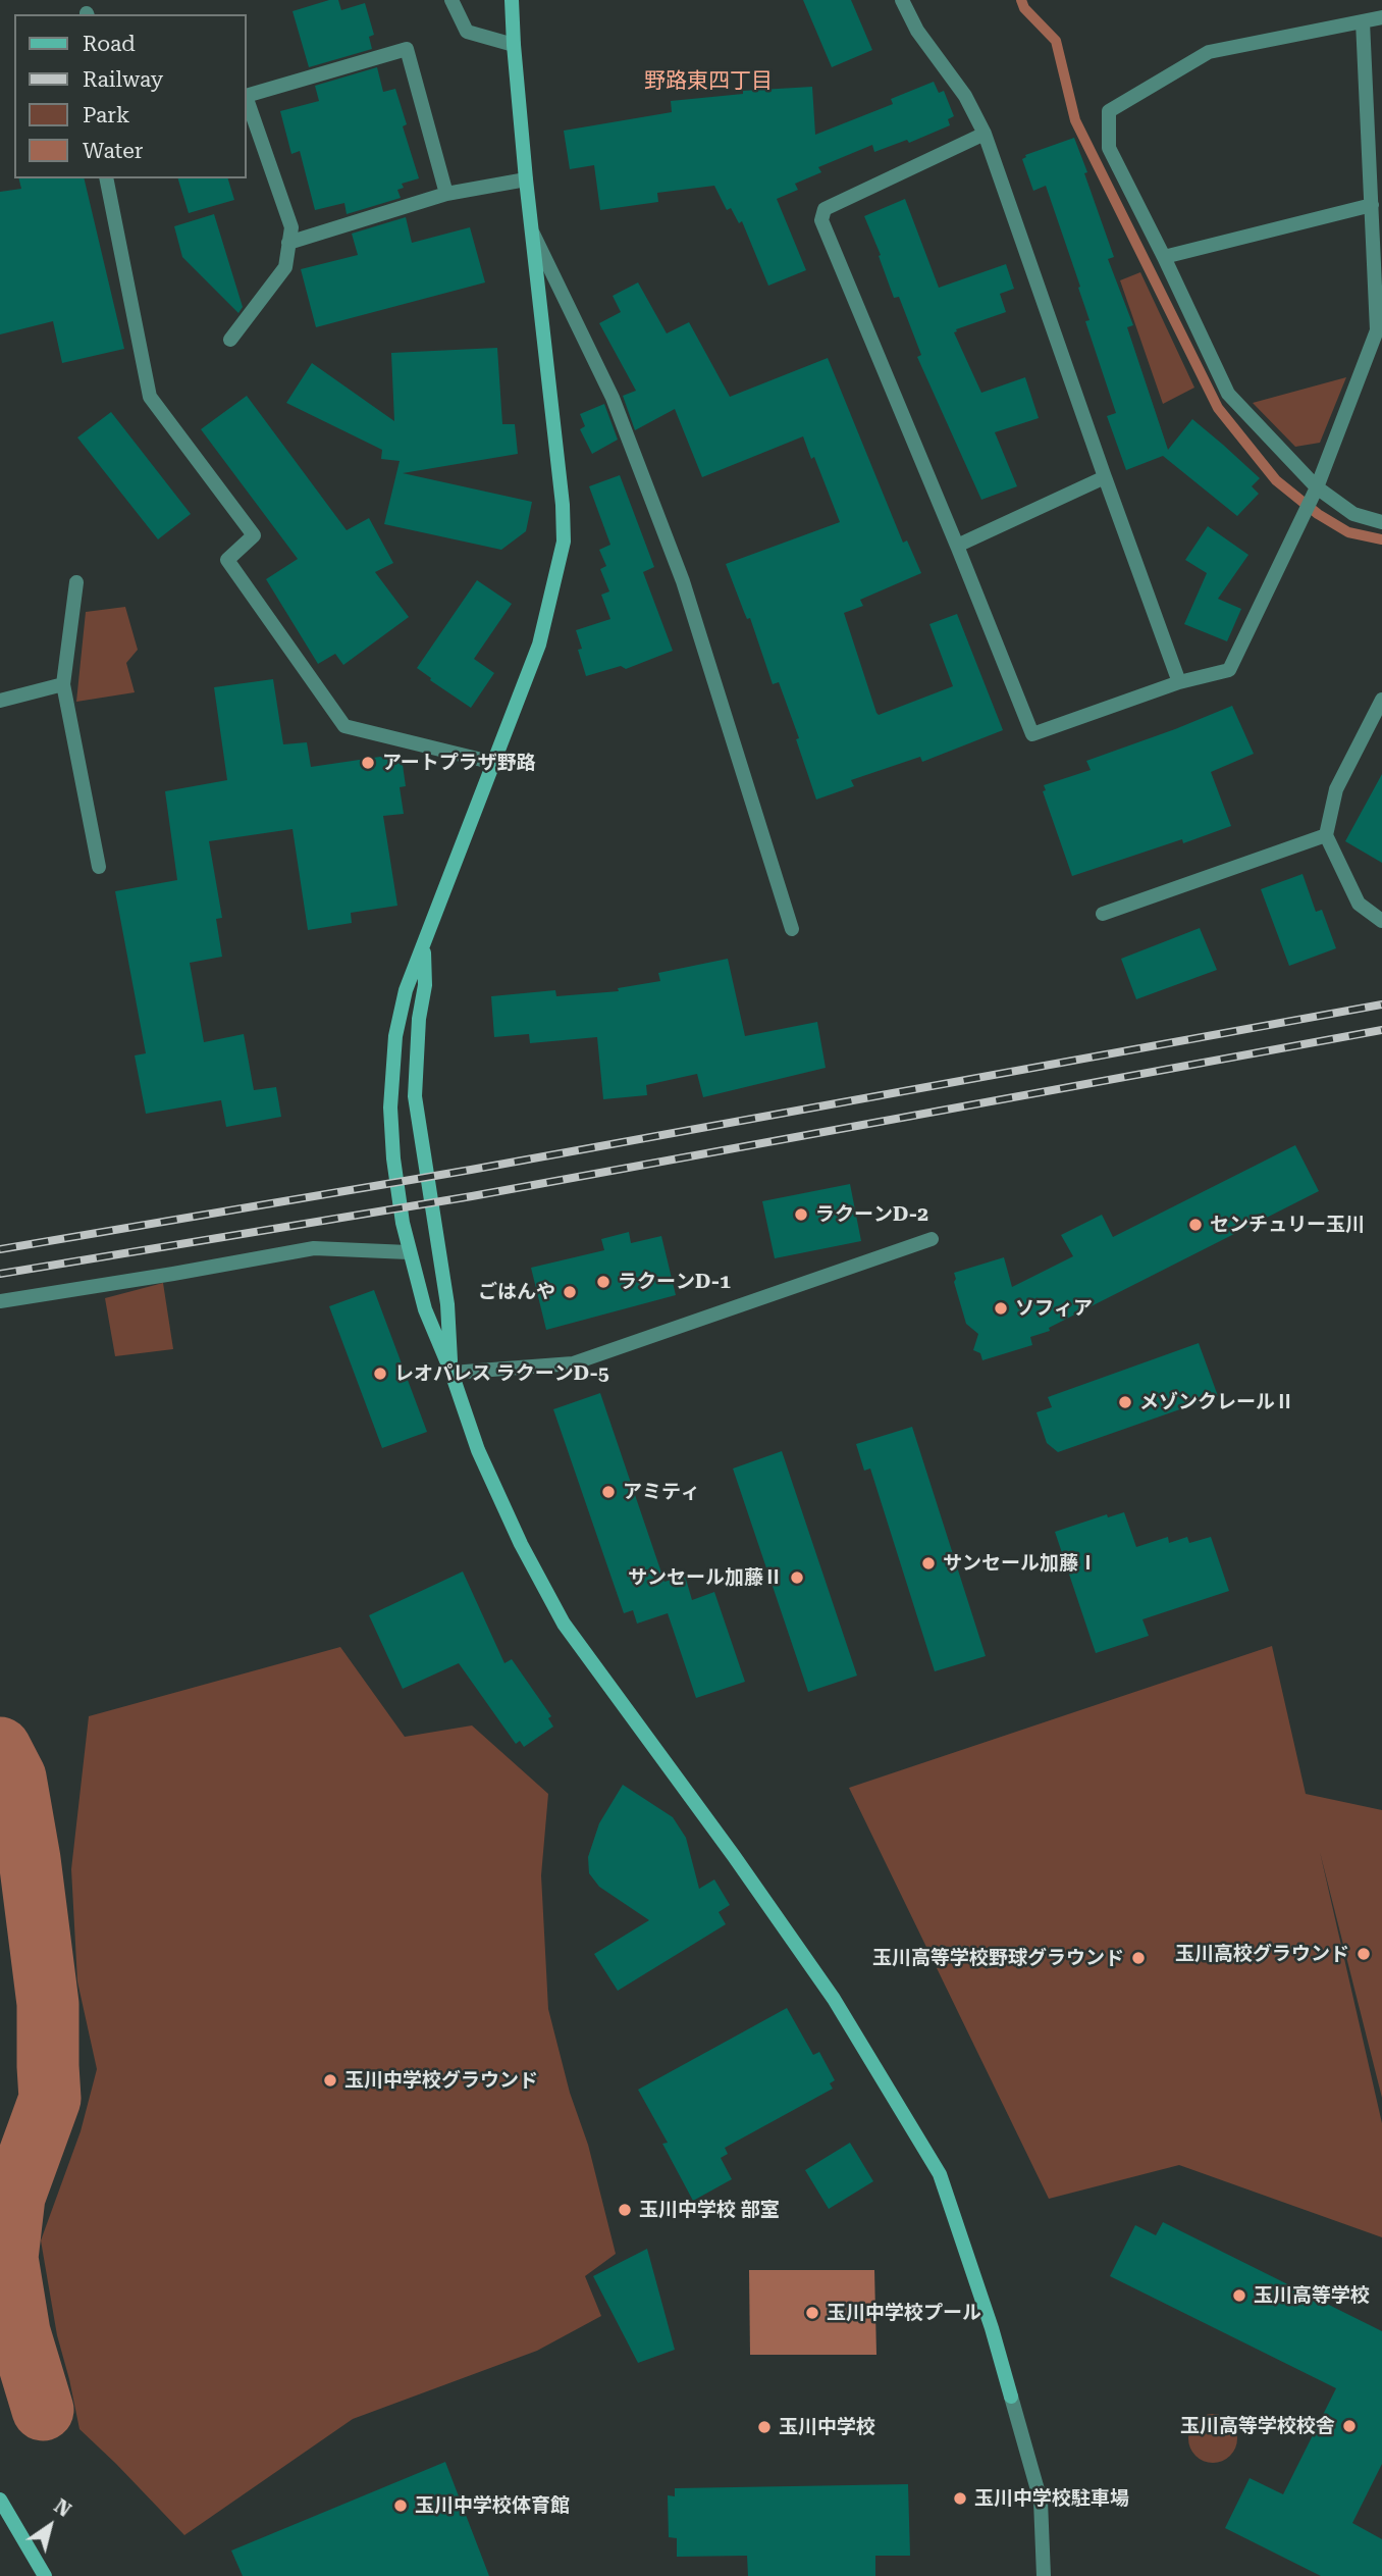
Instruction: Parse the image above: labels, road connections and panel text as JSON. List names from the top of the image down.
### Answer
{
  "districts": ["野路東四丁目"],
  "places": [
    "アートプラザ野路",
    "ラクーンD-2",
    "センチュリー玉川",
    "ラクーンD-1",
    "ごはんや",
    "ソフィア",
    "レオパレス ラクーンD-5",
    "メゾンクレールⅡ",
    "アミティ",
    "サンセール加藤Ⅰ",
    "サンセール加藤Ⅱ",
    "玉川高校グラウンド",
    "玉川高等学校野球グラウンド",
    "玉川中学校グラウンド",
    "玉川中学校 部室",
    "玉川高等学校",
    "玉川中学校プール",
    "玉川高等学校校舎",
    "玉川中学校",
    "玉川中学校駐車場",
    "玉川中学校体育館"
  ],
  "legend": [
    "Road",
    "Railway",
    "Park",
    "Water"
  ],
  "north": "top right"
}
